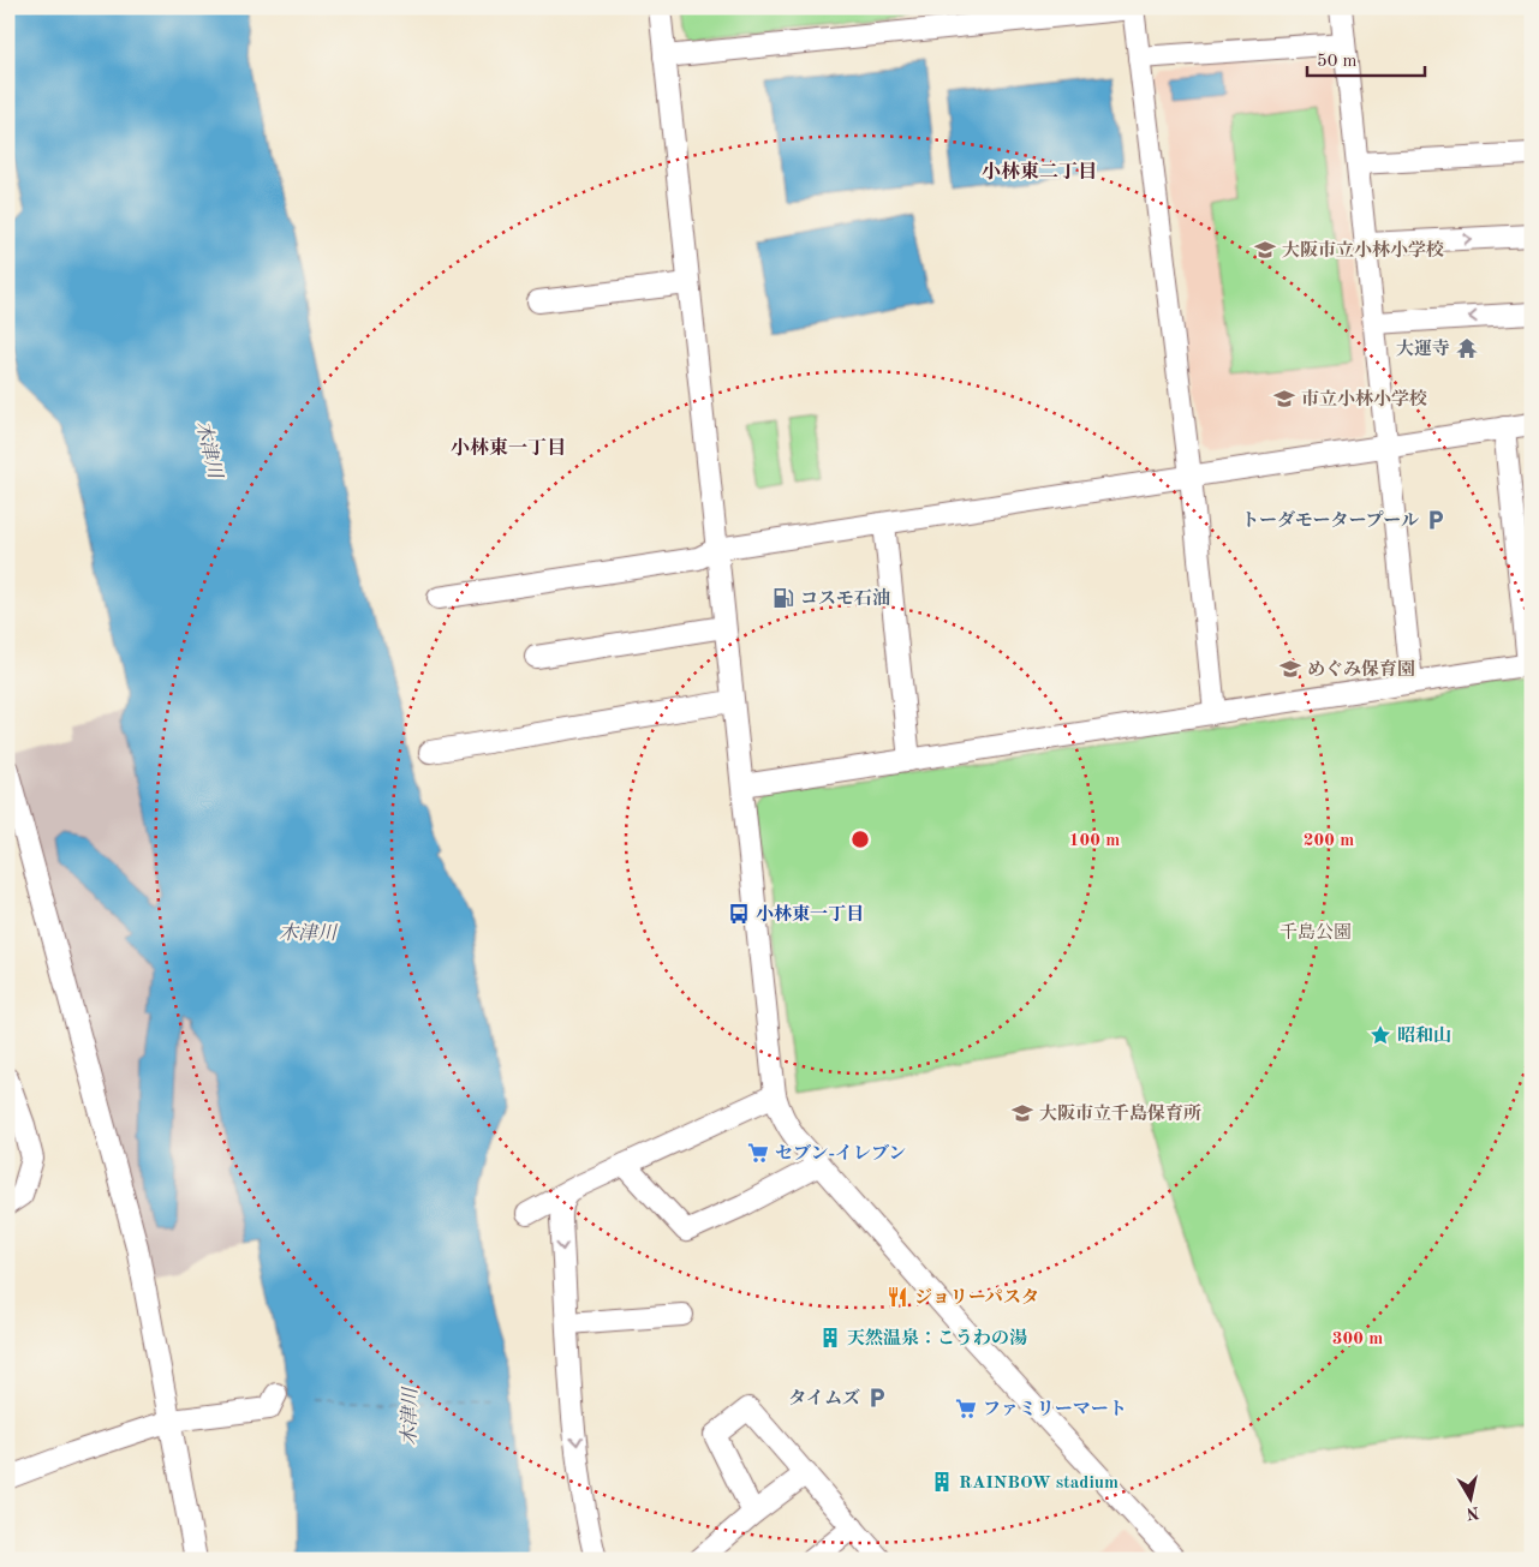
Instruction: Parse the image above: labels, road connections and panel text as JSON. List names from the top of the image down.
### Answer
{
  "districts": ["小林東二丁目", "小林東一丁目"],
  "water": ["木津川"],
  "parks": ["千島公園"],
  "places": {
    "school or university": [
      "大阪市立小林小学校",
      "市立小林小学校",
      "めぐみ保育園",
      "大阪市立千島保育所"
    ],
    "temple": ["大運寺"],
    "parking": ["トーダモータープール", "タイムズ"],
    "fuel station": ["コスモ石油"],
    "bus stop": ["小林東一丁目"],
    "place": ["昭和山"],
    "supermarket": ["セブン-イレブン", "ファミリーマート"],
    "restaurant": ["ジョリーパスタ"],
    "building": ["天然温泉：こうわの湯", "RAINBOW stadium"]
  },
  "scale_bar": "50 m",
  "north": "bottom",
  "rings": ["100 m", "200 m", "300 m"]
}
